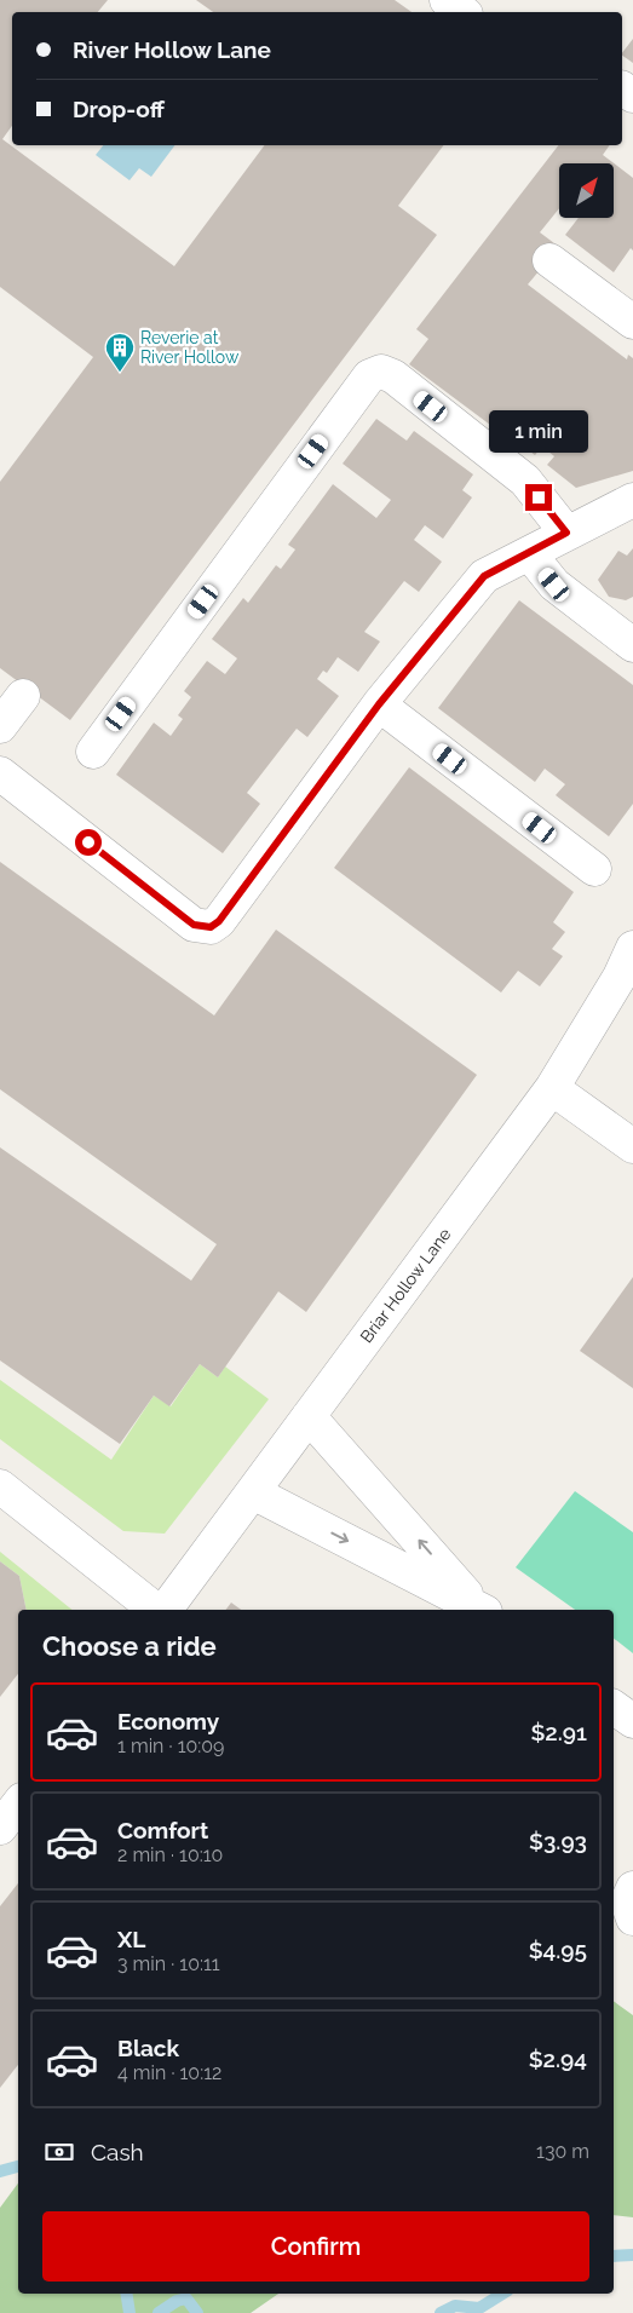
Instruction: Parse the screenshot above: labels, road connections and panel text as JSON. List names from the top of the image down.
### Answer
{
  "streets": {
    "street": ["Briar Hollow Lane"]
  },
  "places": {
    "building": ["Reverie at River Hollow"]
  },
  "north": "top right",
  "page": {
    "banner": ["River Hollow Lane", "Drop-off"],
    "bubble": "1 min",
    "heading": "Choose a ride",
    "list": [
      {
        "name": "Economy",
        "note": "1 min · 10:09",
        "value": "$2.91"
      },
      {
        "name": "Comfort",
        "note": "2 min · 10:10",
        "value": "$3.93"
      },
      {
        "name": "XL",
        "note": "3 min · 10:11",
        "value": "$4.95"
      },
      {
        "name": "Black",
        "note": "4 min · 10:12",
        "value": "$2.94"
      }
    ],
    "pay": ["Cash", "130 m"],
    "buttons": "Confirm"
  }
}
